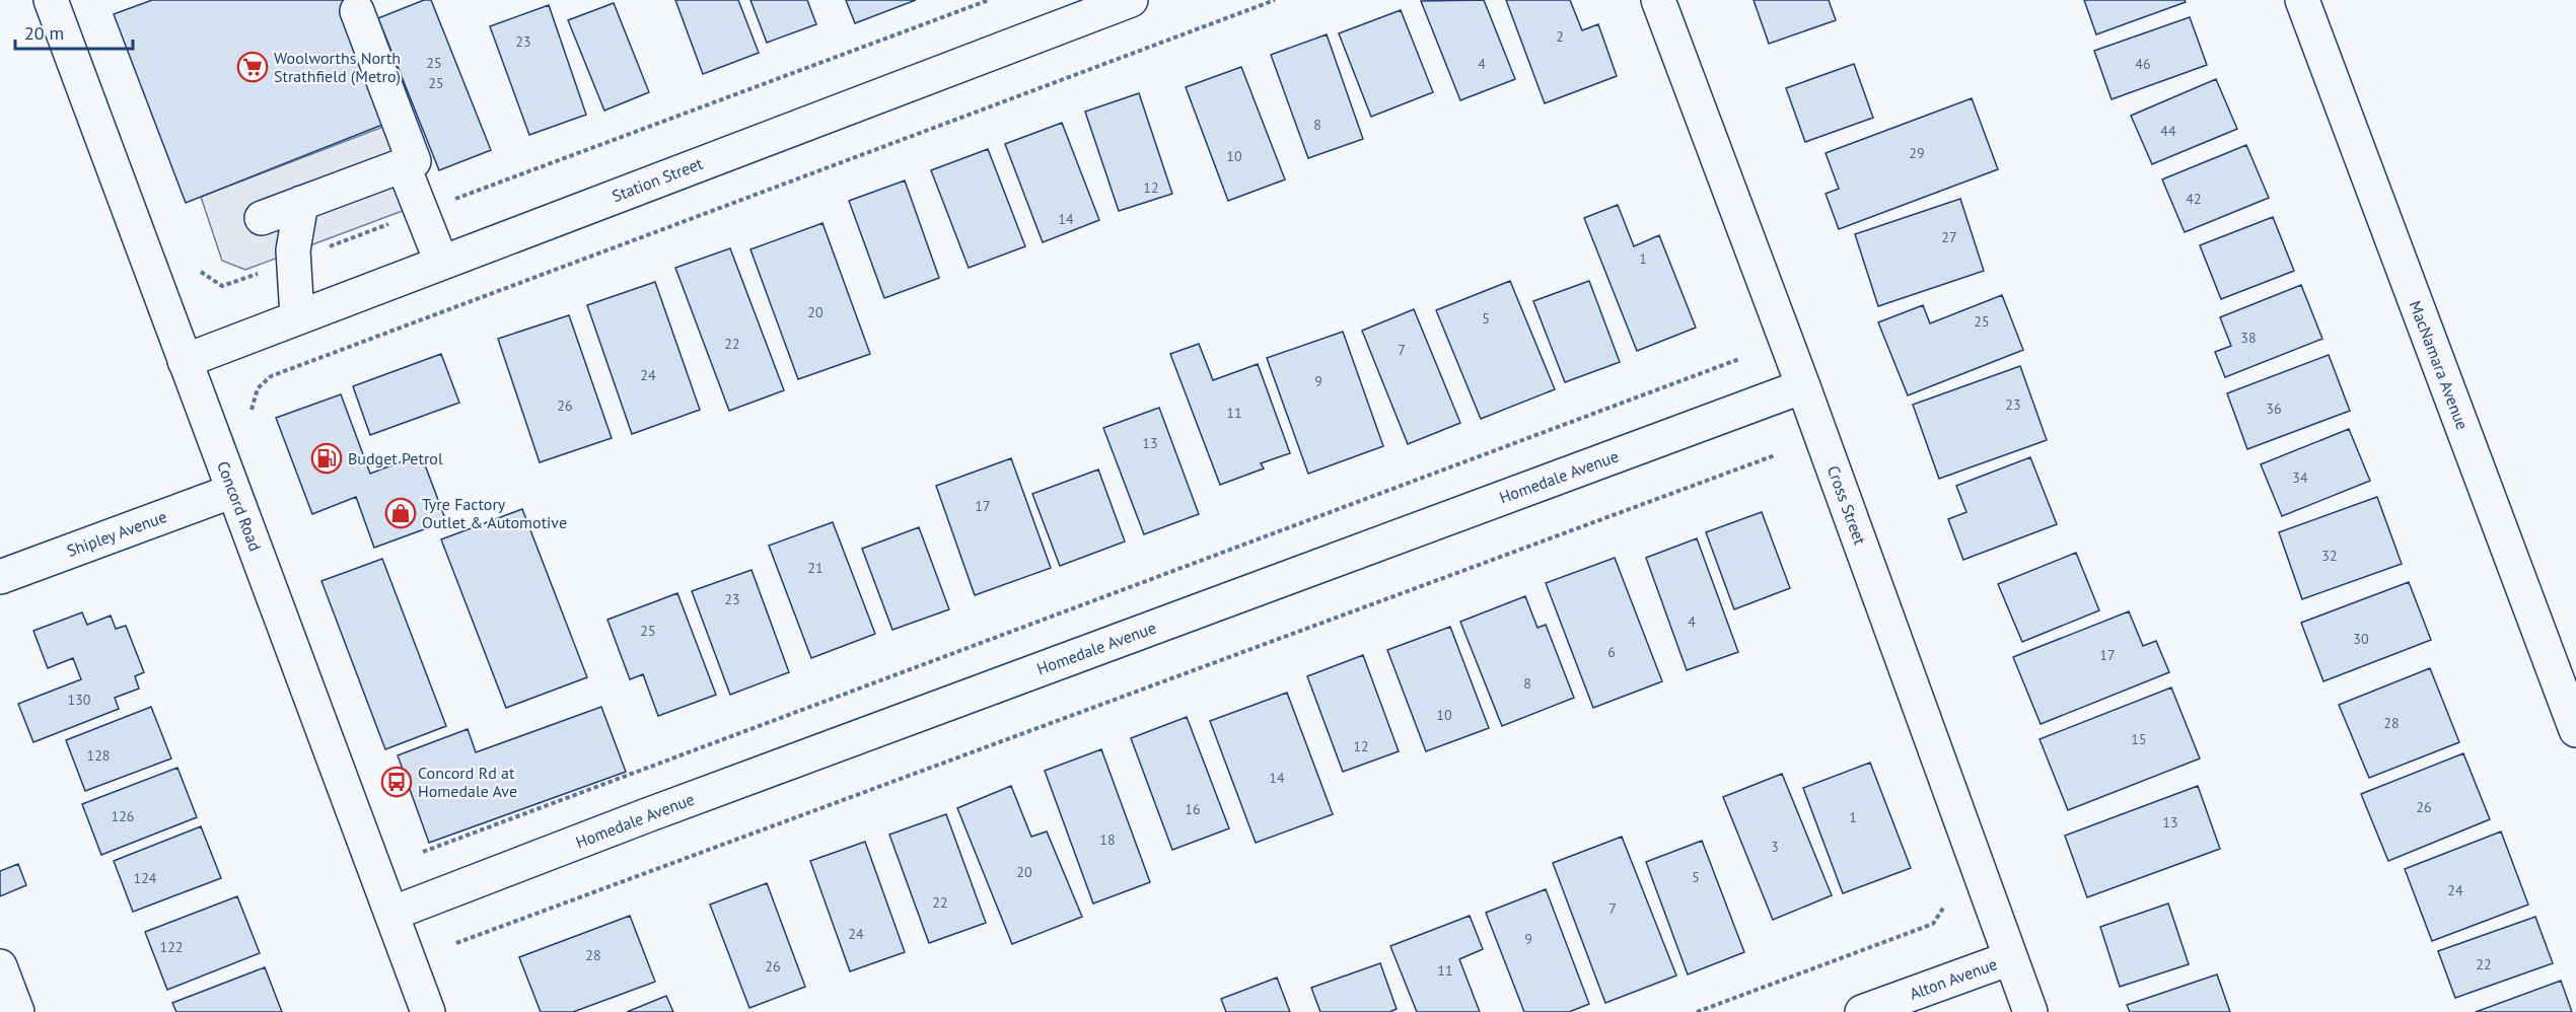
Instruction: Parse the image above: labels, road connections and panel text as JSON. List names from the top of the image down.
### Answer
{
  "streets": {
    "street": [
      "Station Street",
      "MacNamara Avenue",
      "Homedale Avenue",
      "Cross Street",
      "Concord Road",
      "Shipley Avenue",
      "Alton Avenue"
    ]
  },
  "crossings": [
    ["Station Street", "Concord Road"],
    ["Homedale Avenue", "Cross Street"],
    ["Homedale Avenue", "Concord Road"],
    ["Cross Street", "Alton Avenue"],
    ["Concord Road", "Shipley Avenue"]
  ],
  "places": {
    "supermarket": ["Woolworths North Strathfield (Metro)"],
    "fuel station": ["Budget Petrol"],
    "shop": ["Tyre Factory Outlet & Automotive"],
    "bus stop": ["Concord Rd at Homedale Ave"]
  },
  "house_numbers": [
    "2",
    "23",
    "25",
    "4",
    "46",
    "25",
    "8",
    "44",
    "29",
    "10",
    "12",
    "42",
    "14",
    "27",
    "1",
    "20",
    "5",
    "25",
    "38",
    "22",
    "7",
    "24",
    "9",
    "23",
    "26",
    "36",
    "11",
    "13",
    "34",
    "17",
    "32",
    "21",
    "23",
    "4",
    "25",
    "30",
    "6",
    "17",
    "8",
    "130",
    "10",
    "28",
    "15",
    "12",
    "128",
    "14",
    "26",
    "16",
    "126",
    "1",
    "13",
    "18",
    "3",
    "20",
    "5",
    "124",
    "24",
    "22",
    "7",
    "24",
    "9",
    "122",
    "28",
    "22",
    "26",
    "11"
  ],
  "scale_bar": "20 m"
}
